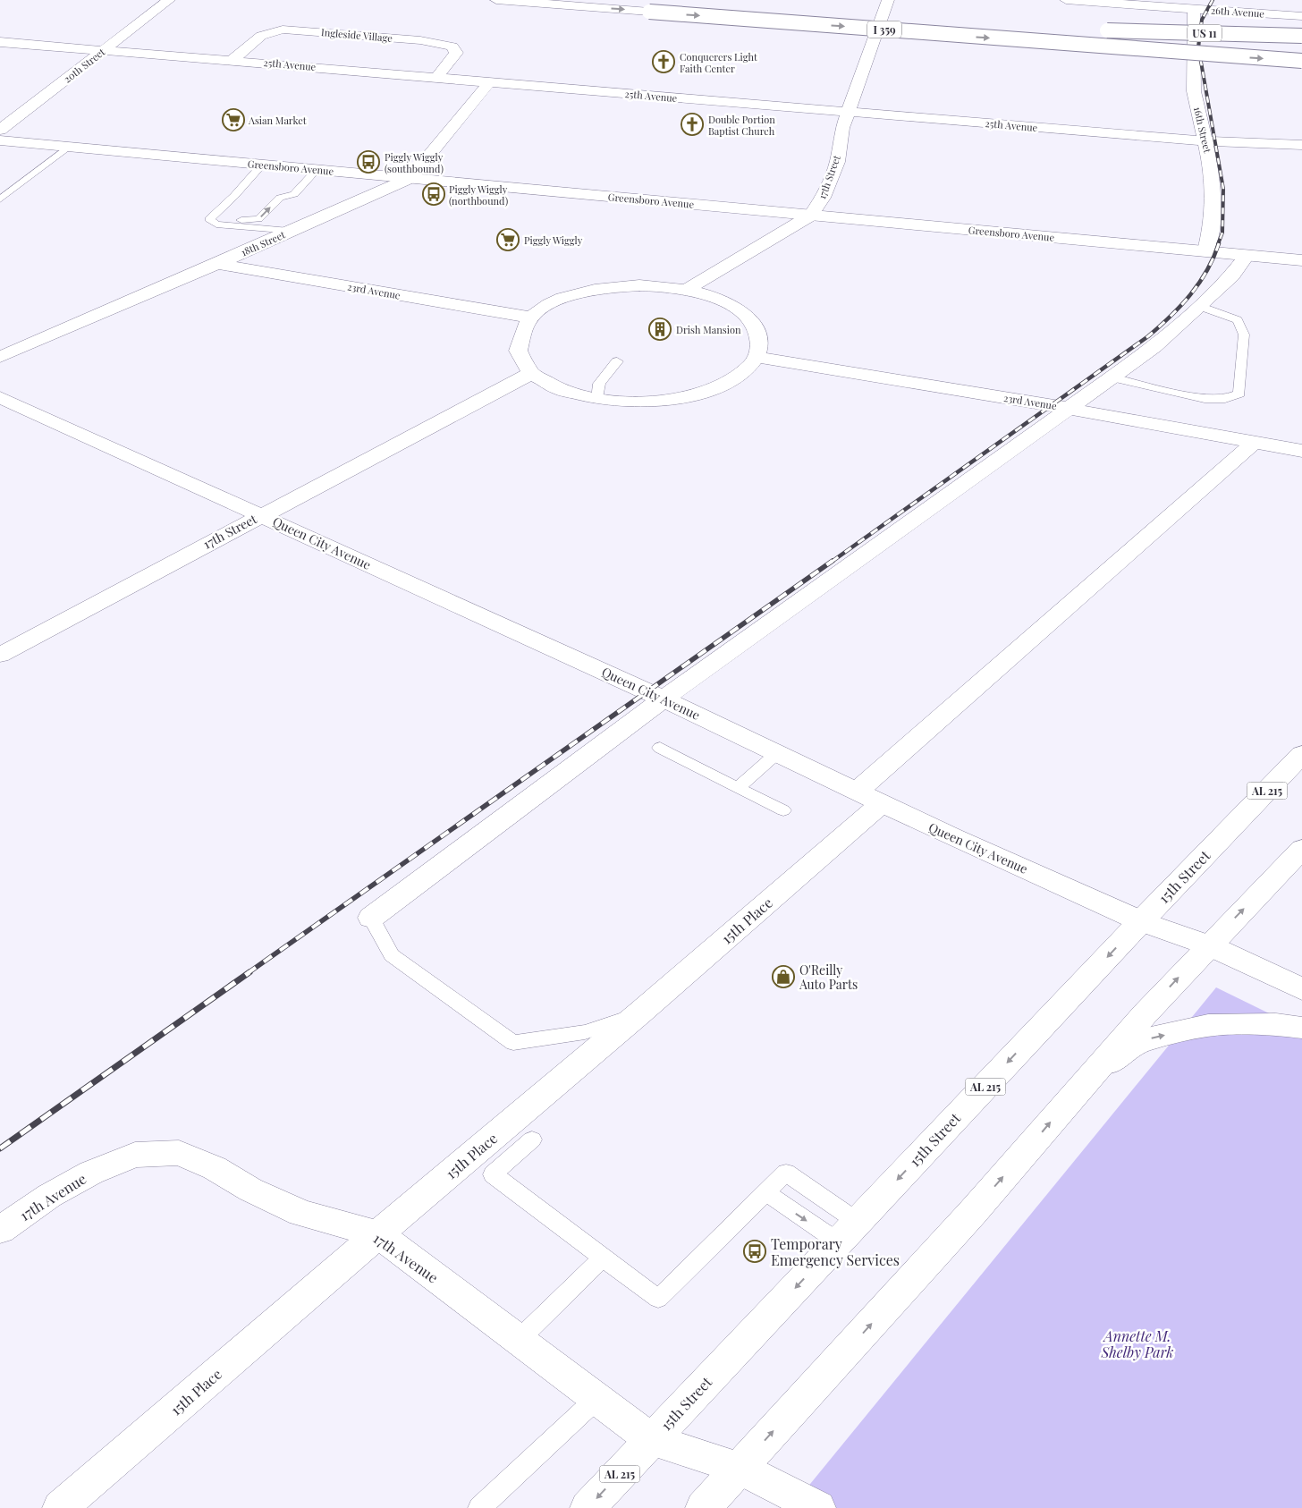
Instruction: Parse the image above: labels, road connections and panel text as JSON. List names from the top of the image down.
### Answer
{
  "streets": {
    "main road": [
      "26th Avenue",
      "I 359",
      "US 11",
      "Ingleside Village",
      "25th Avenue",
      "20th Street",
      "16th Street",
      "Greensboro Avenue",
      "17th Street",
      "18th Street",
      "23rd Avenue",
      "Queen City Avenue",
      "AL 215",
      "15th Street",
      "15th Place",
      "17th Avenue"
    ]
  },
  "crossings": [
    ["26th Avenue", "16th Street"],
    ["I 359", "US 11"],
    ["Ingleside Village", "25th Avenue"],
    ["25th Avenue", "20th Street"],
    ["25th Avenue", "16th Street"],
    ["25th Avenue", "17th Street"],
    ["25th Avenue", "18th Street"],
    ["16th Street", "Greensboro Avenue"],
    ["Greensboro Avenue", "17th Street"],
    ["Greensboro Avenue", "18th Street"],
    ["17th Street", "Queen City Avenue"],
    ["18th Street", "23rd Avenue"],
    ["23rd Avenue", "15th Place"],
    ["Queen City Avenue", "15th Street"],
    ["Queen City Avenue", "15th Place"],
    ["15th Street", "17th Avenue"],
    ["15th Place", "17th Avenue"]
  ],
  "parks": ["Annette M. Shelby Park"],
  "places": {
    "church": ["Conquerers Light Faith Center", "Double Portion Baptist Church"],
    "supermarket": ["Asian Market", "Piggly Wiggly"],
    "bus stop": ["Piggly Wiggly (southbound)", "Piggly Wiggly (northbound)", "Temporary Emergency Services"],
    "building": ["Drish Mansion"],
    "shop": ["O'Reilly Auto Parts"]
  }
}
